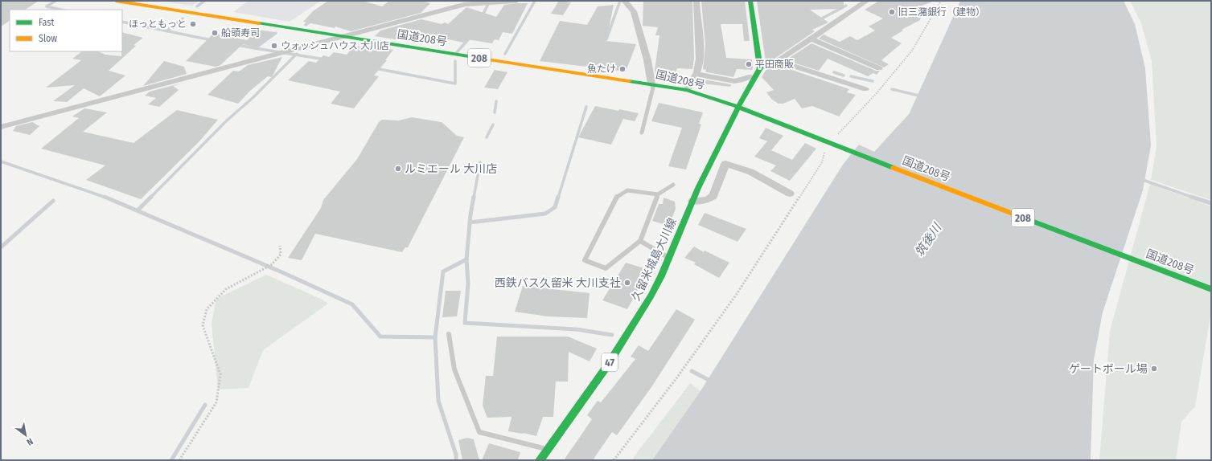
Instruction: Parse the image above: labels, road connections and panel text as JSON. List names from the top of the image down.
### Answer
{
  "streets": {
    "main road": [
      "国道208号",
      "208",
      "久留米城島大川線",
      "47"
    ]
  },
  "crossings": [
    ["国道208号", "久留米城島大川線"]
  ],
  "water": ["筑後川"],
  "places": [
    "旧三潴銀行（建物）",
    "ほっともっと",
    "船頭寿司",
    "ウォッシュハウス 大川店",
    "平田商販",
    "魚たけ",
    "ルミエール 大川店",
    "西鉄バス久留米 大川支社",
    "ゲートボール場"
  ],
  "legend": ["Fast", "Slow"],
  "north": "bottom right"
}
